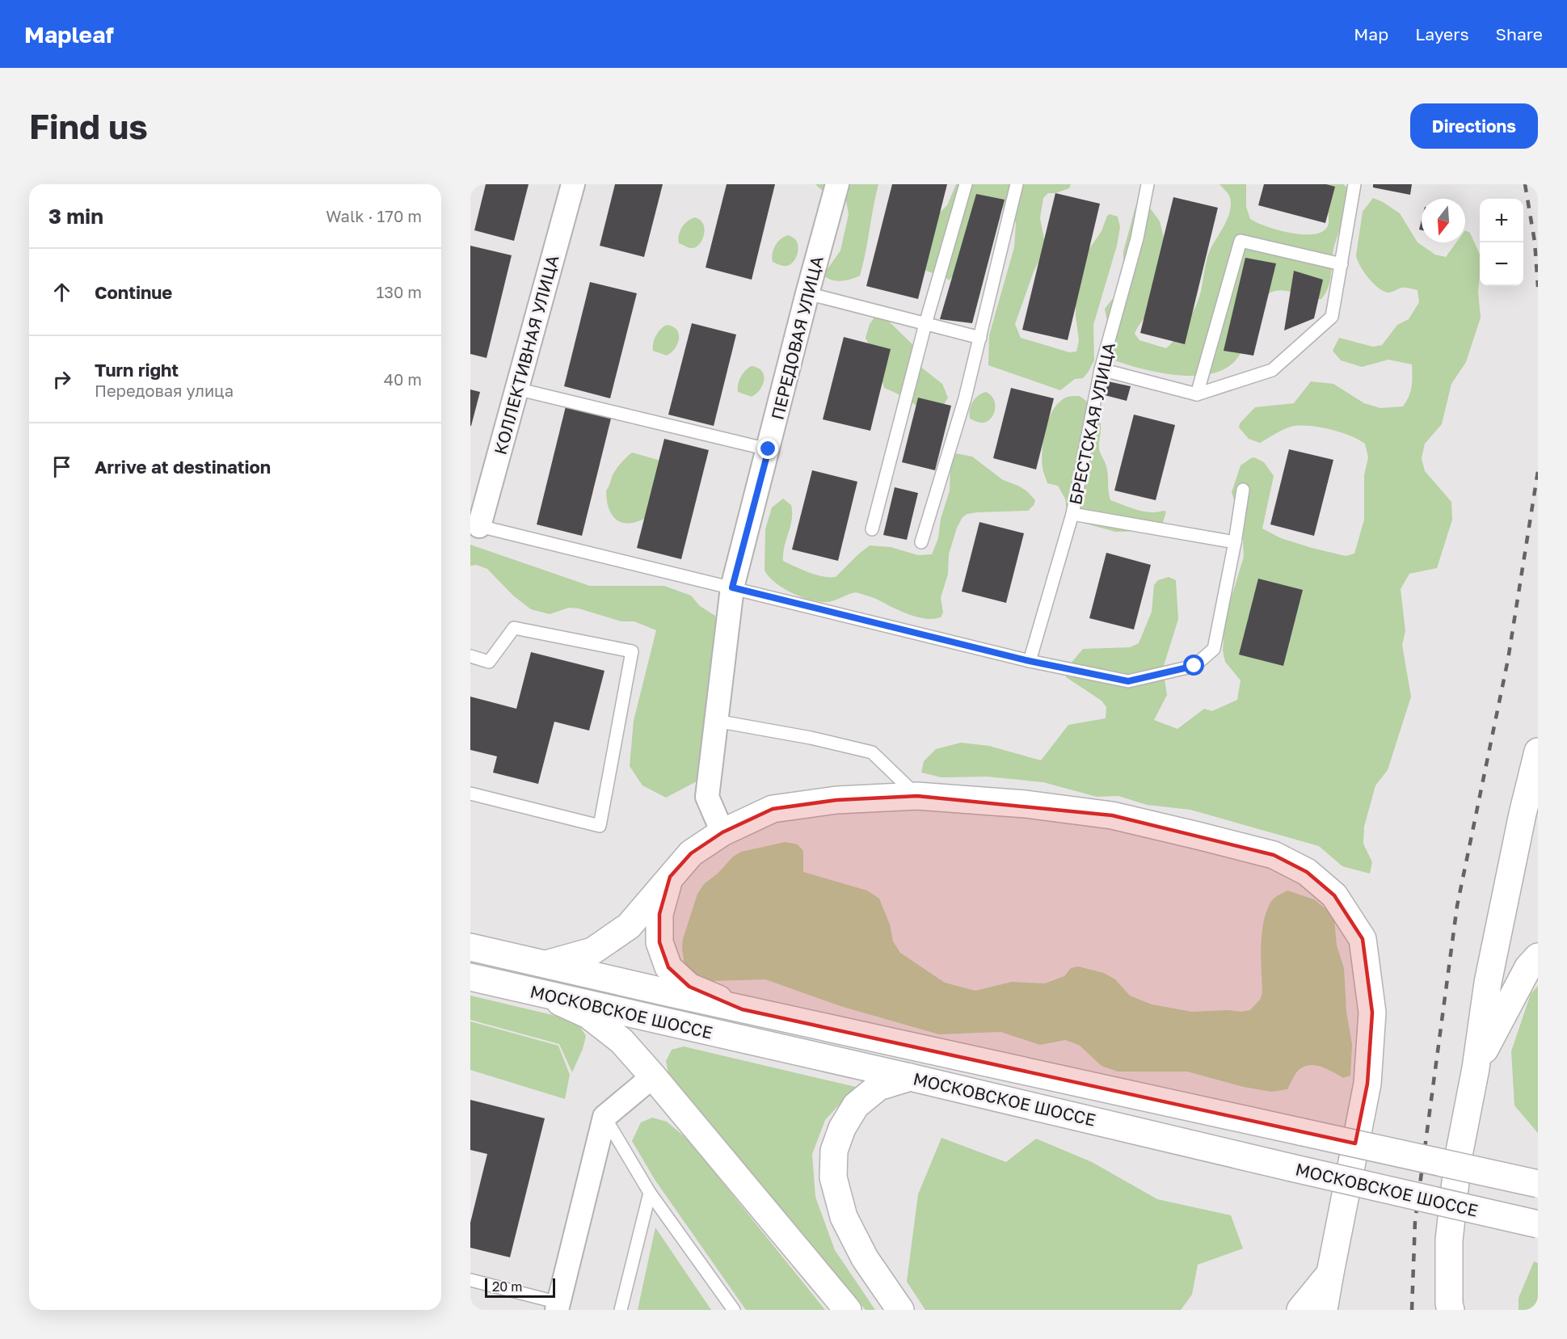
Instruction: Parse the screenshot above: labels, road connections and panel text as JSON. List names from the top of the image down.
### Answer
{
  "streets": {
    "main road": ["МОСКОВСКОЕ ШОССЕ"],
    "street": ["ПЕРЕДОВАЯ УЛИЦА", "КОЛЛЕКТИВНАЯ УЛИЦА"],
    "lane": ["БРЕСТСКАЯ УЛИЦА"]
  },
  "scale_bar": "20 m",
  "north": "bottom",
  "page": {
    "header": "Mapleaf",
    "nav": ["Map", "Layers", "Share"],
    "buttons": "Directions",
    "title": "Find us",
    "heading": ["3 min", "Walk · 170 m"],
    "map_buttons": ["+", "−"],
    "list": [
      ["Continue", "130 m"],
      ["Turn right", "Передовая улица", "40 m"],
      "Arrive at destination"
    ],
    "scale": "20 m"
  }
}
